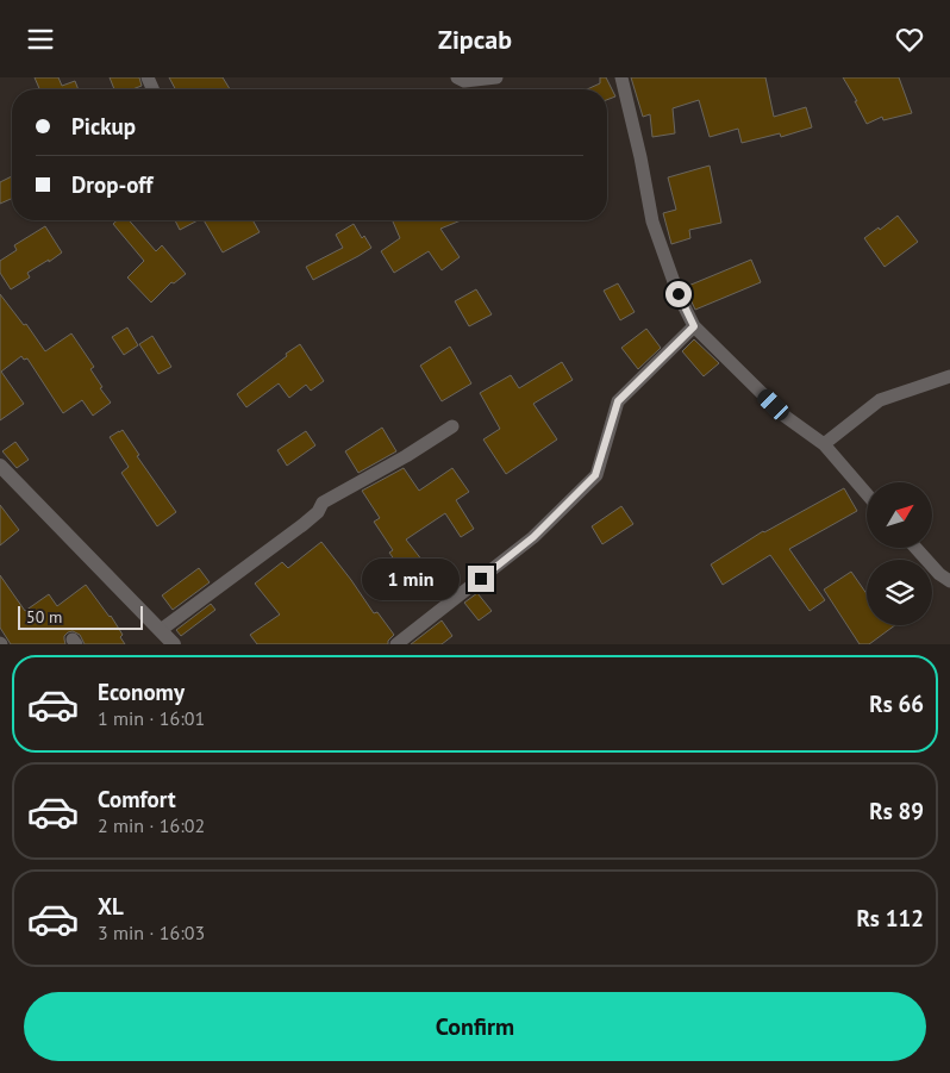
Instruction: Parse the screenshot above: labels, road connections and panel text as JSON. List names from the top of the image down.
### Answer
{
  "scale_bar": "50 m",
  "north": "top right",
  "page": {
    "header": "Zipcab",
    "banner": ["Pickup", "Drop-off"],
    "bubble": "1 min",
    "scale": "50 m",
    "list": [
      {
        "name": "Economy",
        "note": "1 min · 16:01",
        "value": "Rs 66"
      },
      {
        "name": "Comfort",
        "note": "2 min · 16:02",
        "value": "Rs 89"
      },
      {
        "name": "XL",
        "note": "3 min · 16:03",
        "value": "Rs 112"
      }
    ],
    "buttons": "Confirm"
  }
}
